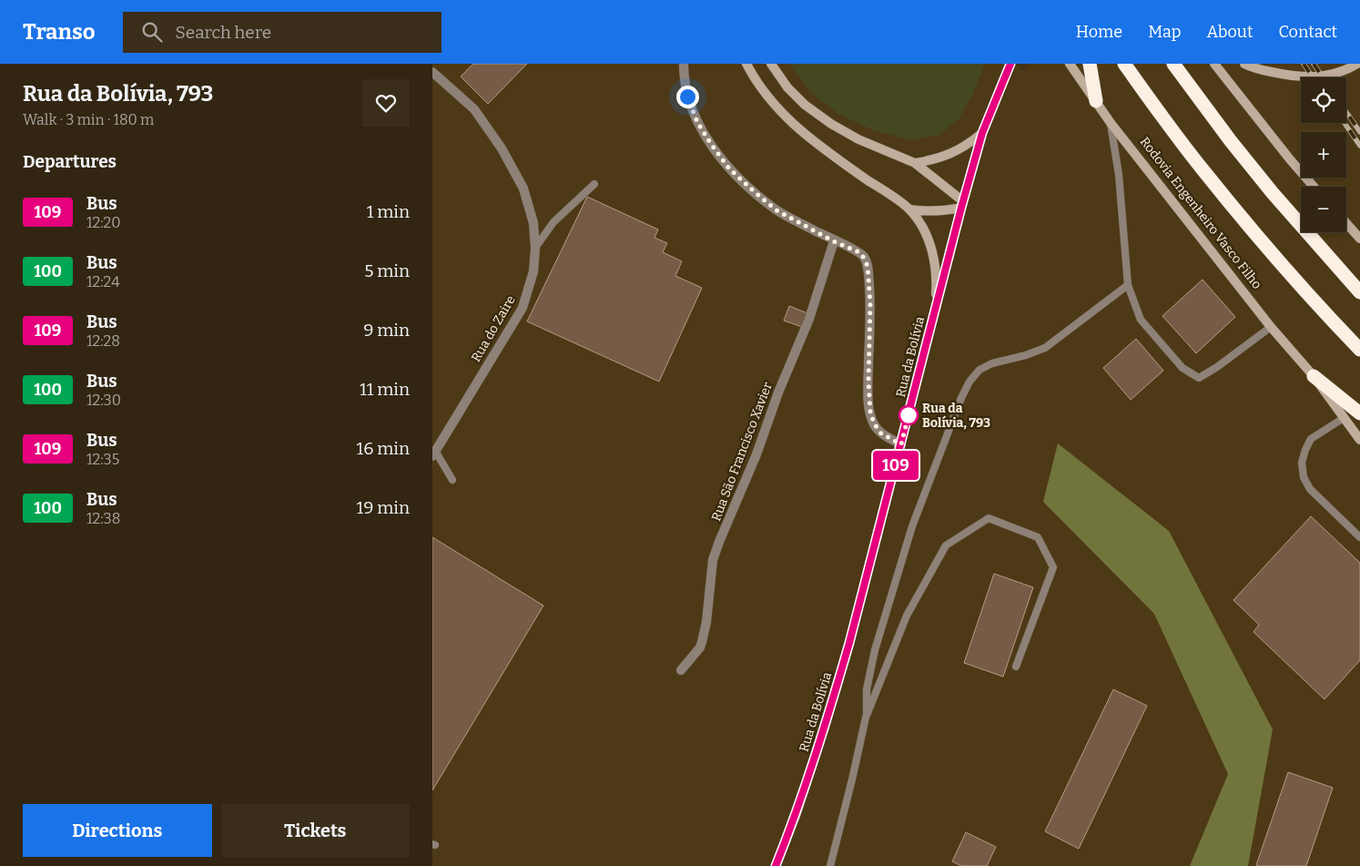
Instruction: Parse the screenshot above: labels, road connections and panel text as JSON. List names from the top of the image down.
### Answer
{
  "streets": {
    "main road": ["Rodovia Engenheiro Vasco Filho", "Rua da Bolívia"],
    "street": ["Rua do Zaire", "Rua São Francisco Xavier"]
  },
  "places": ["Rua da Bolívia, 793"],
  "lines": ["bus line 109"],
  "page": {
    "header": "Transo",
    "search": "Search here",
    "nav": [
      "Home",
      "Map",
      "About",
      "Contact"
    ],
    "heading": [
      ["Rua da Bolívia, 793", "Walk · 3 min · 180 m"],
      "Departures"
    ],
    "on_map": "109",
    "map_buttons": ["+", "−"],
    "list": [
      {
        "mark": "109",
        "name": "Bus",
        "note": "12:20",
        "value": "1 min"
      },
      {
        "mark": "100",
        "name": "Bus",
        "note": "12:24",
        "value": "5 min"
      },
      {
        "mark": "109",
        "name": "Bus",
        "note": "12:28",
        "value": "9 min"
      },
      {
        "mark": "100",
        "name": "Bus",
        "note": "12:30",
        "value": "11 min"
      },
      {
        "mark": "109",
        "name": "Bus",
        "note": "12:35",
        "value": "16 min"
      },
      {
        "mark": "100",
        "name": "Bus",
        "note": "12:38",
        "value": "19 min"
      }
    ],
    "buttons": ["Directions", "Tickets"]
  }
}
